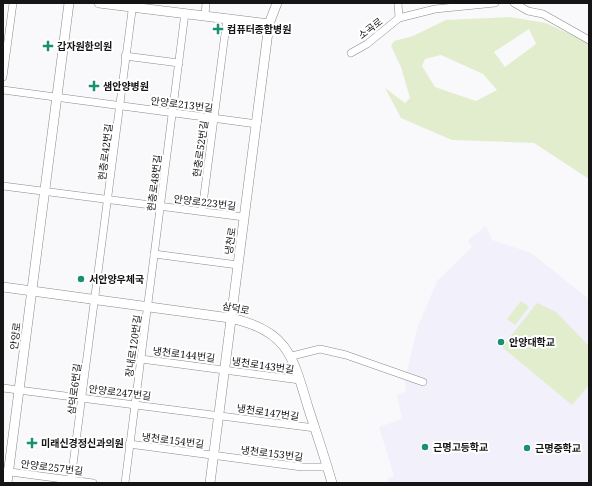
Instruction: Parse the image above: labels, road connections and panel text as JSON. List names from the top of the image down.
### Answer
{
  "streets": {
    "street": [
      "소곡로",
      "안양로213번길",
      "현충로52번길",
      "현충로42번길",
      "현충로48번길",
      "안양로223번길",
      "냉천로",
      "삼덕로",
      "안양로",
      "장내로120번길",
      "냉천로144번길",
      "냉천로143번길",
      "삼덕로6번길",
      "안양로247번길",
      "냉천로147번길",
      "냉천로154번길",
      "냉천로153번길",
      "안양로257번길"
    ]
  },
  "crossings": [
    ["안양로213번길", "현충로52번길"],
    ["안양로213번길", "현충로42번길"],
    ["안양로213번길", "현충로48번길"],
    ["안양로213번길", "냉천로"],
    ["안양로213번길", "안양로"],
    ["현충로52번길", "안양로223번길"],
    ["현충로42번길", "안양로223번길"],
    ["현충로42번길", "삼덕로"],
    ["현충로42번길", "삼덕로6번길"],
    ["현충로48번길", "안양로223번길"],
    ["현충로48번길", "삼덕로"],
    ["현충로48번길", "장내로120번길"],
    ["안양로223번길", "냉천로"],
    ["안양로223번길", "안양로"],
    ["냉천로", "삼덕로"],
    ["냉천로", "냉천로144번길"],
    ["냉천로", "냉천로143번길"],
    ["냉천로", "안양로247번길"],
    ["냉천로", "냉천로147번길"],
    ["냉천로", "냉천로154번길"],
    ["냉천로", "냉천로153번길"],
    ["삼덕로", "안양로"],
    ["삼덕로", "장내로120번길"],
    ["삼덕로", "냉천로143번길"],
    ["삼덕로", "삼덕로6번길"],
    ["삼덕로", "냉천로147번길"],
    ["삼덕로", "냉천로153번길"],
    ["안양로", "안양로247번길"],
    ["안양로", "안양로257번길"],
    ["장내로120번길", "냉천로144번길"],
    ["장내로120번길", "안양로247번길"],
    ["장내로120번길", "냉천로154번길"],
    ["냉천로144번길", "냉천로143번길"],
    ["삼덕로6번길", "안양로247번길"],
    ["삼덕로6번길", "안양로257번길"],
    ["안양로247번길", "냉천로147번길"],
    ["냉천로154번길", "냉천로153번길"]
  ],
  "places": {
    "health": [
      "컴퓨터종합병원",
      "갑자원한의원",
      "샘안양병원",
      "미래신경정신과의원"
    ],
    "other": [
      "서안양우체국",
      "안양대학교",
      "근명고등학교",
      "근명중학교"
    ]
  }
}
